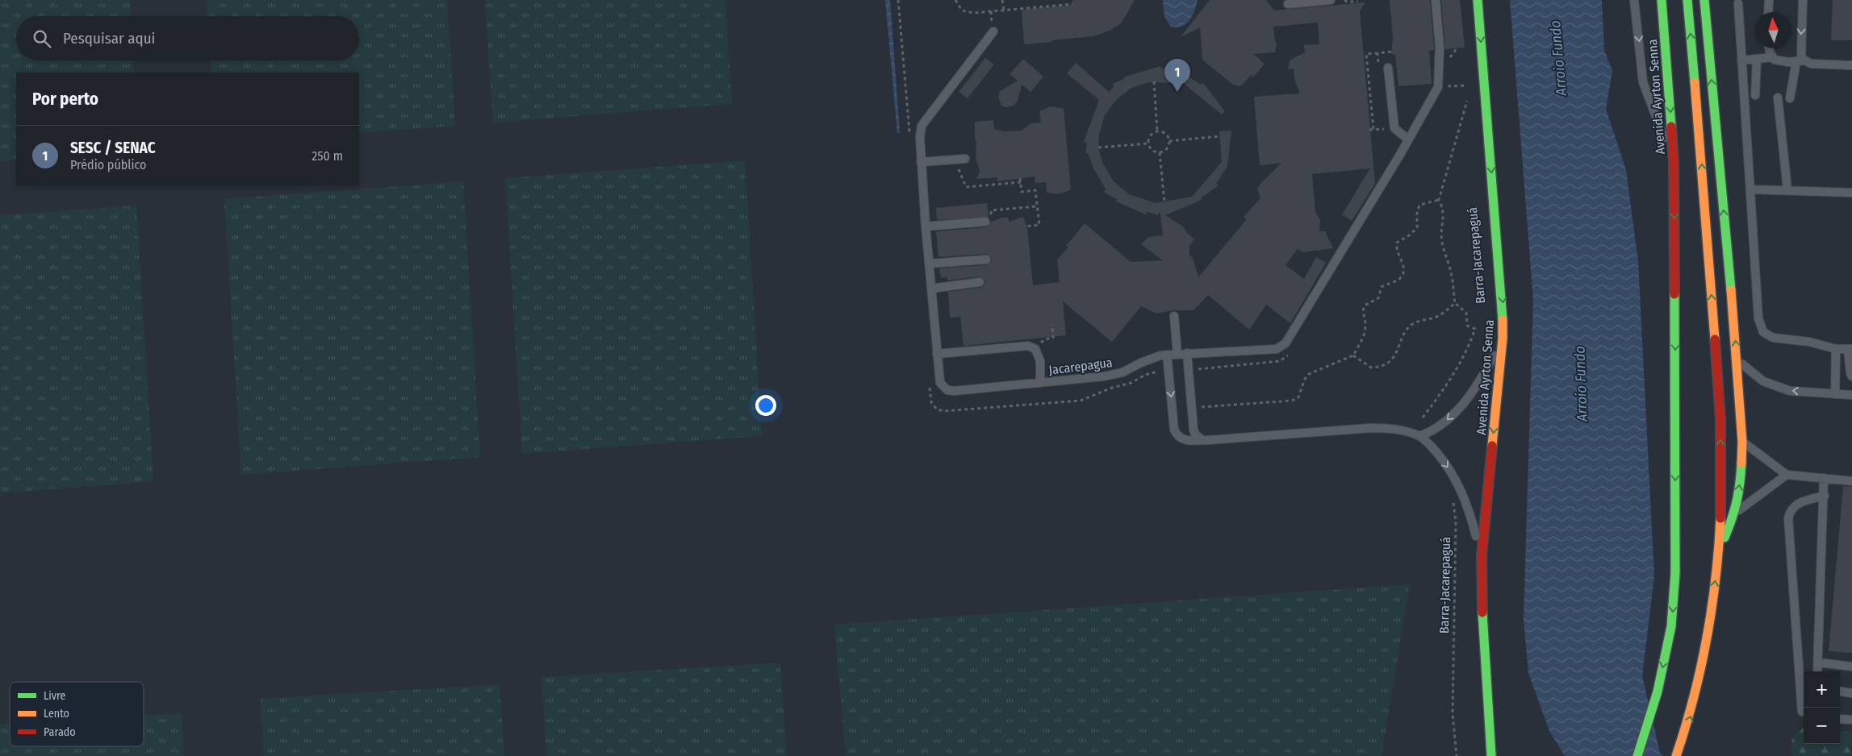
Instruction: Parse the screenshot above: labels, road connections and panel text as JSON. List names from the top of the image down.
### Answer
{
  "streets": {
    "highway": ["Avenida Ayrton Senna"],
    "lane": ["Jacarepagua"],
    "path": ["Barra-Jacarepaguá"]
  },
  "water": ["Arroio Fundo"],
  "legend": ["Livre", "Lento", "Parado"],
  "north": "top",
  "page": {
    "search": "Pesquisar aqui",
    "pins": "1",
    "heading": "Por perto",
    "list": [
      {
        "mark": "1",
        "name": "SESC / SENAC",
        "note": "Prédio público",
        "value": "250 m"
      }
    ],
    "map_buttons": ["+", "−"]
  }
}
